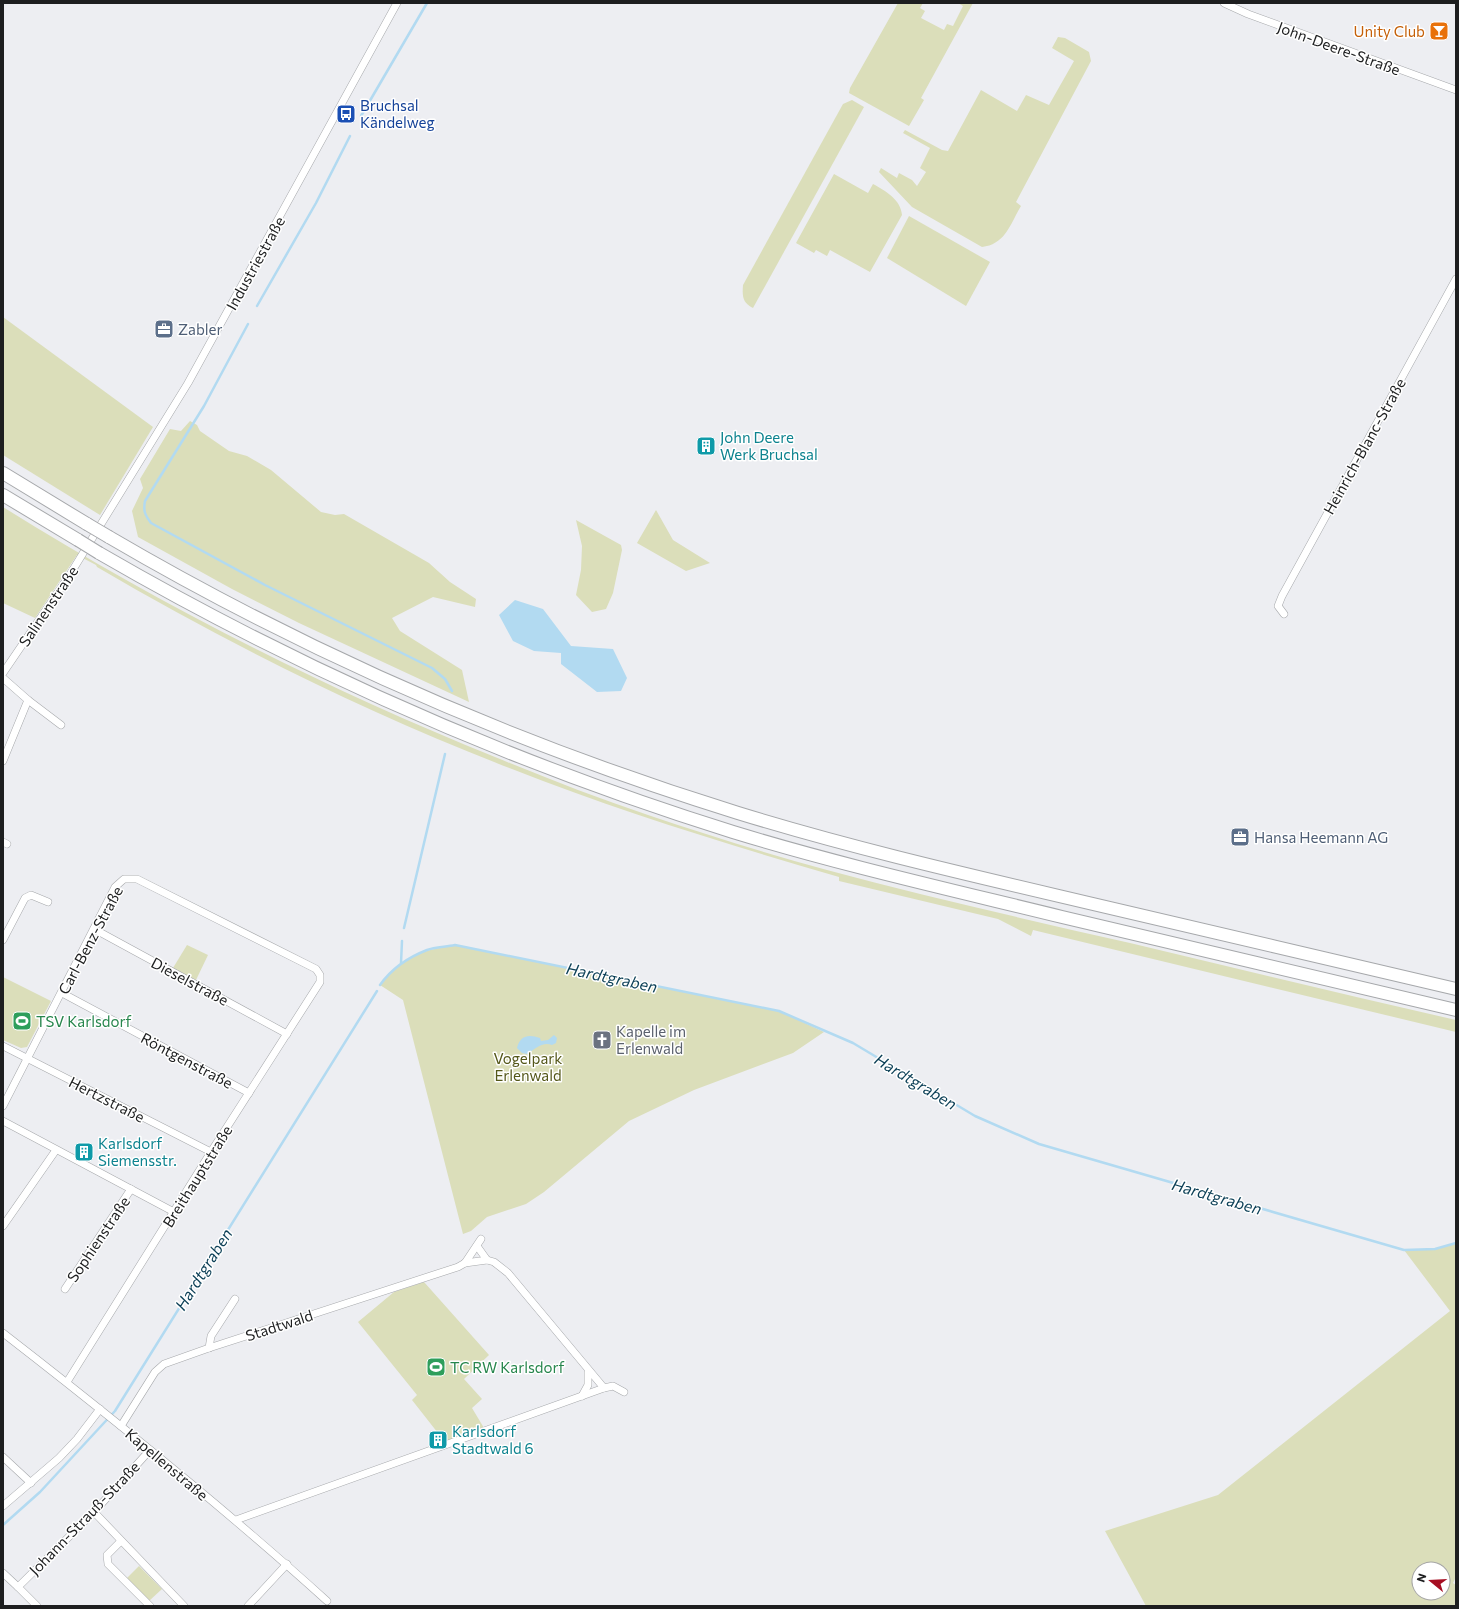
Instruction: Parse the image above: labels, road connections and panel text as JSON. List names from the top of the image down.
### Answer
{
  "streets": {
    "street": [
      "John-Deere-Straße",
      "Industriestraße",
      "Heinrich-Blanc-Straße",
      "Salinenstraße",
      "Carl-Benz-Straße",
      "Dieselstraße",
      "Röntgenstraße",
      "Hertzstraße",
      "Breithauptstraße",
      "Sophienstraße",
      "Stadtwald",
      "Kapellenstraße",
      "Johann-Strauß-Straße"
    ]
  },
  "crossings": [
    ["Industriestraße", "Salinenstraße"],
    ["Carl-Benz-Straße", "Dieselstraße"],
    ["Carl-Benz-Straße", "Röntgenstraße"],
    ["Carl-Benz-Straße", "Hertzstraße"],
    ["Carl-Benz-Straße", "Breithauptstraße"],
    ["Dieselstraße", "Breithauptstraße"],
    ["Röntgenstraße", "Breithauptstraße"],
    ["Hertzstraße", "Breithauptstraße"],
    ["Breithauptstraße", "Kapellenstraße"],
    ["Stadtwald", "Kapellenstraße"],
    ["Kapellenstraße", "Johann-Strauß-Straße"]
  ],
  "water": ["Hardtgraben"],
  "parks": ["Vogelpark Erlenwald"],
  "places": {
    "bar": ["Unity Club"],
    "bus stop": ["Bruchsal Kändelweg"],
    "office": ["Zabler", "Hansa Heemann AG"],
    "building": ["John Deere Werk Bruchsal", "Karlsdorf Siemensstr.", "Karlsdorf Stadtwald 6"],
    "sports": ["TSV Karlsdorf", "TC RW Karlsdorf"],
    "church": ["Kapelle im Erlenwald"]
  },
  "north": "left"
}
